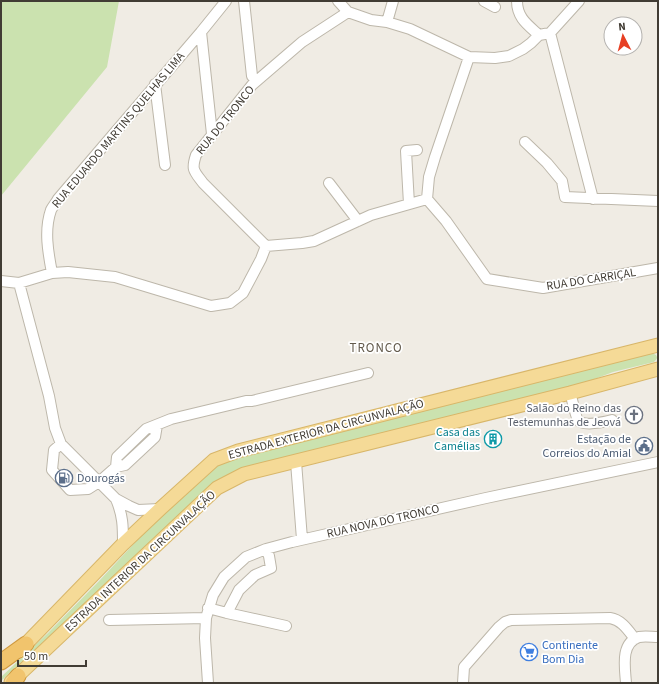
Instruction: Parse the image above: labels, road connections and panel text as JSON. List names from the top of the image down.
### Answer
{
  "streets": {
    "main road": ["ESTRADA EXTERIOR DA CIRCUNVALAÇÃO", "ESTRADA INTERIOR DA CIRCUNVALAÇÃO"],
    "street": [
      "RUA DO TRONCO",
      "RUA EDUARDO MARTINS QUELHAS LIMA",
      "RUA DO CARRIÇAL",
      "RUA NOVA DO TRONCO"
    ]
  },
  "districts": ["TRONCO"],
  "places": {
    "church": ["Salão do Reino das Testemunhas de Jeová"],
    "building": ["Casa das Camélias"],
    "public building": ["Estação de Correios do Amial"],
    "fuel station": ["Dourogás"],
    "supermarket": ["Continente Bom Dia"]
  },
  "scale_bar": "50 m",
  "north": "top"
}
